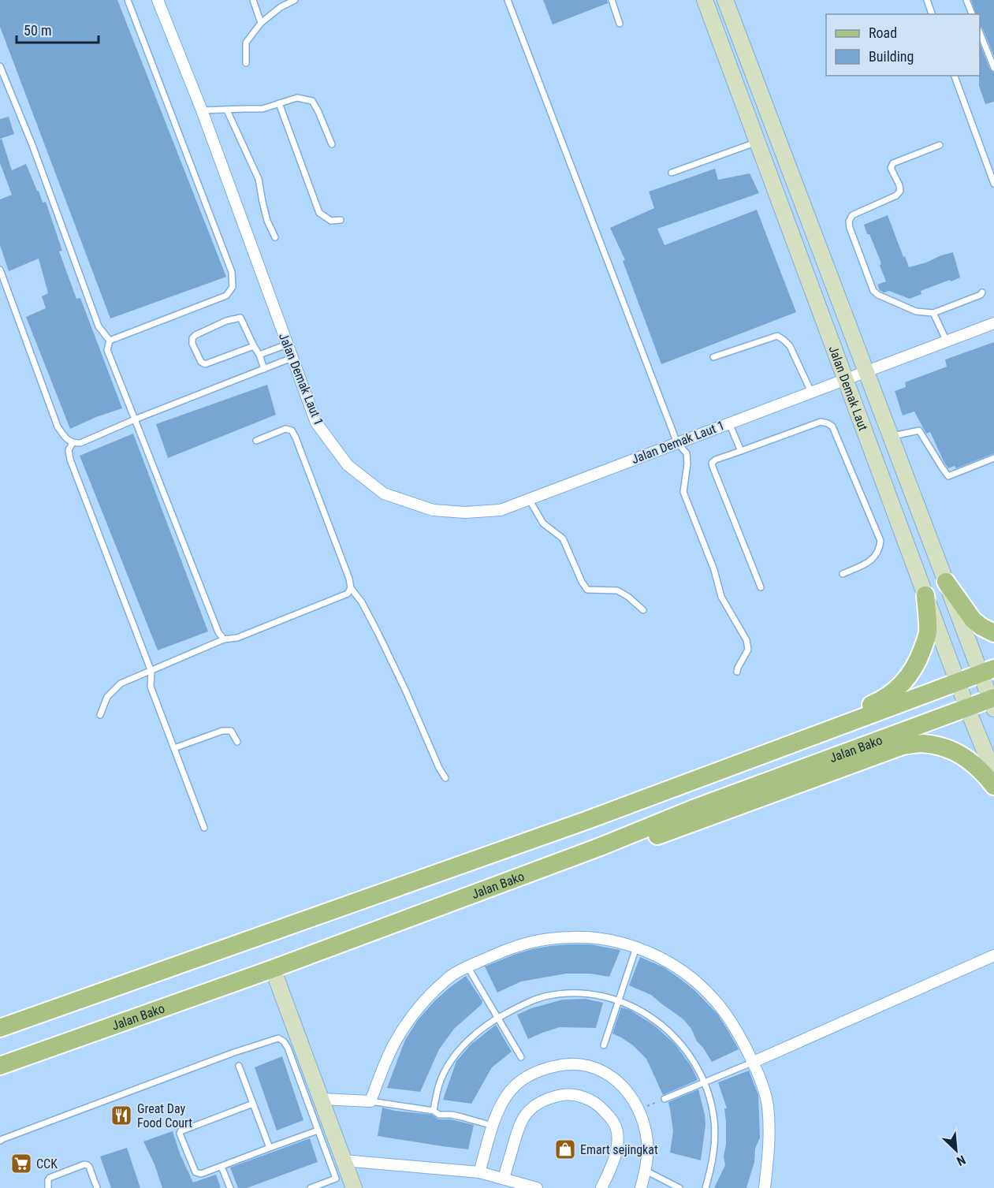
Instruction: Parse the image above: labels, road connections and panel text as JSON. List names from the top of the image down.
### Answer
{
  "streets": {
    "main road": ["Jalan Demak Laut", "Jalan Bako"],
    "street": ["Jalan Demak Laut 1"]
  },
  "crossings": [
    ["Jalan Demak Laut 1", "Jalan Demak Laut"],
    ["Jalan Demak Laut", "Jalan Bako"]
  ],
  "places": {
    "restaurant": ["Great Day Food Court"],
    "shop": ["Emart sejingkat"],
    "supermarket": ["CCK"]
  },
  "legend": ["Road", "Building"],
  "scale_bar": "50 m",
  "north": "bottom right"
}
